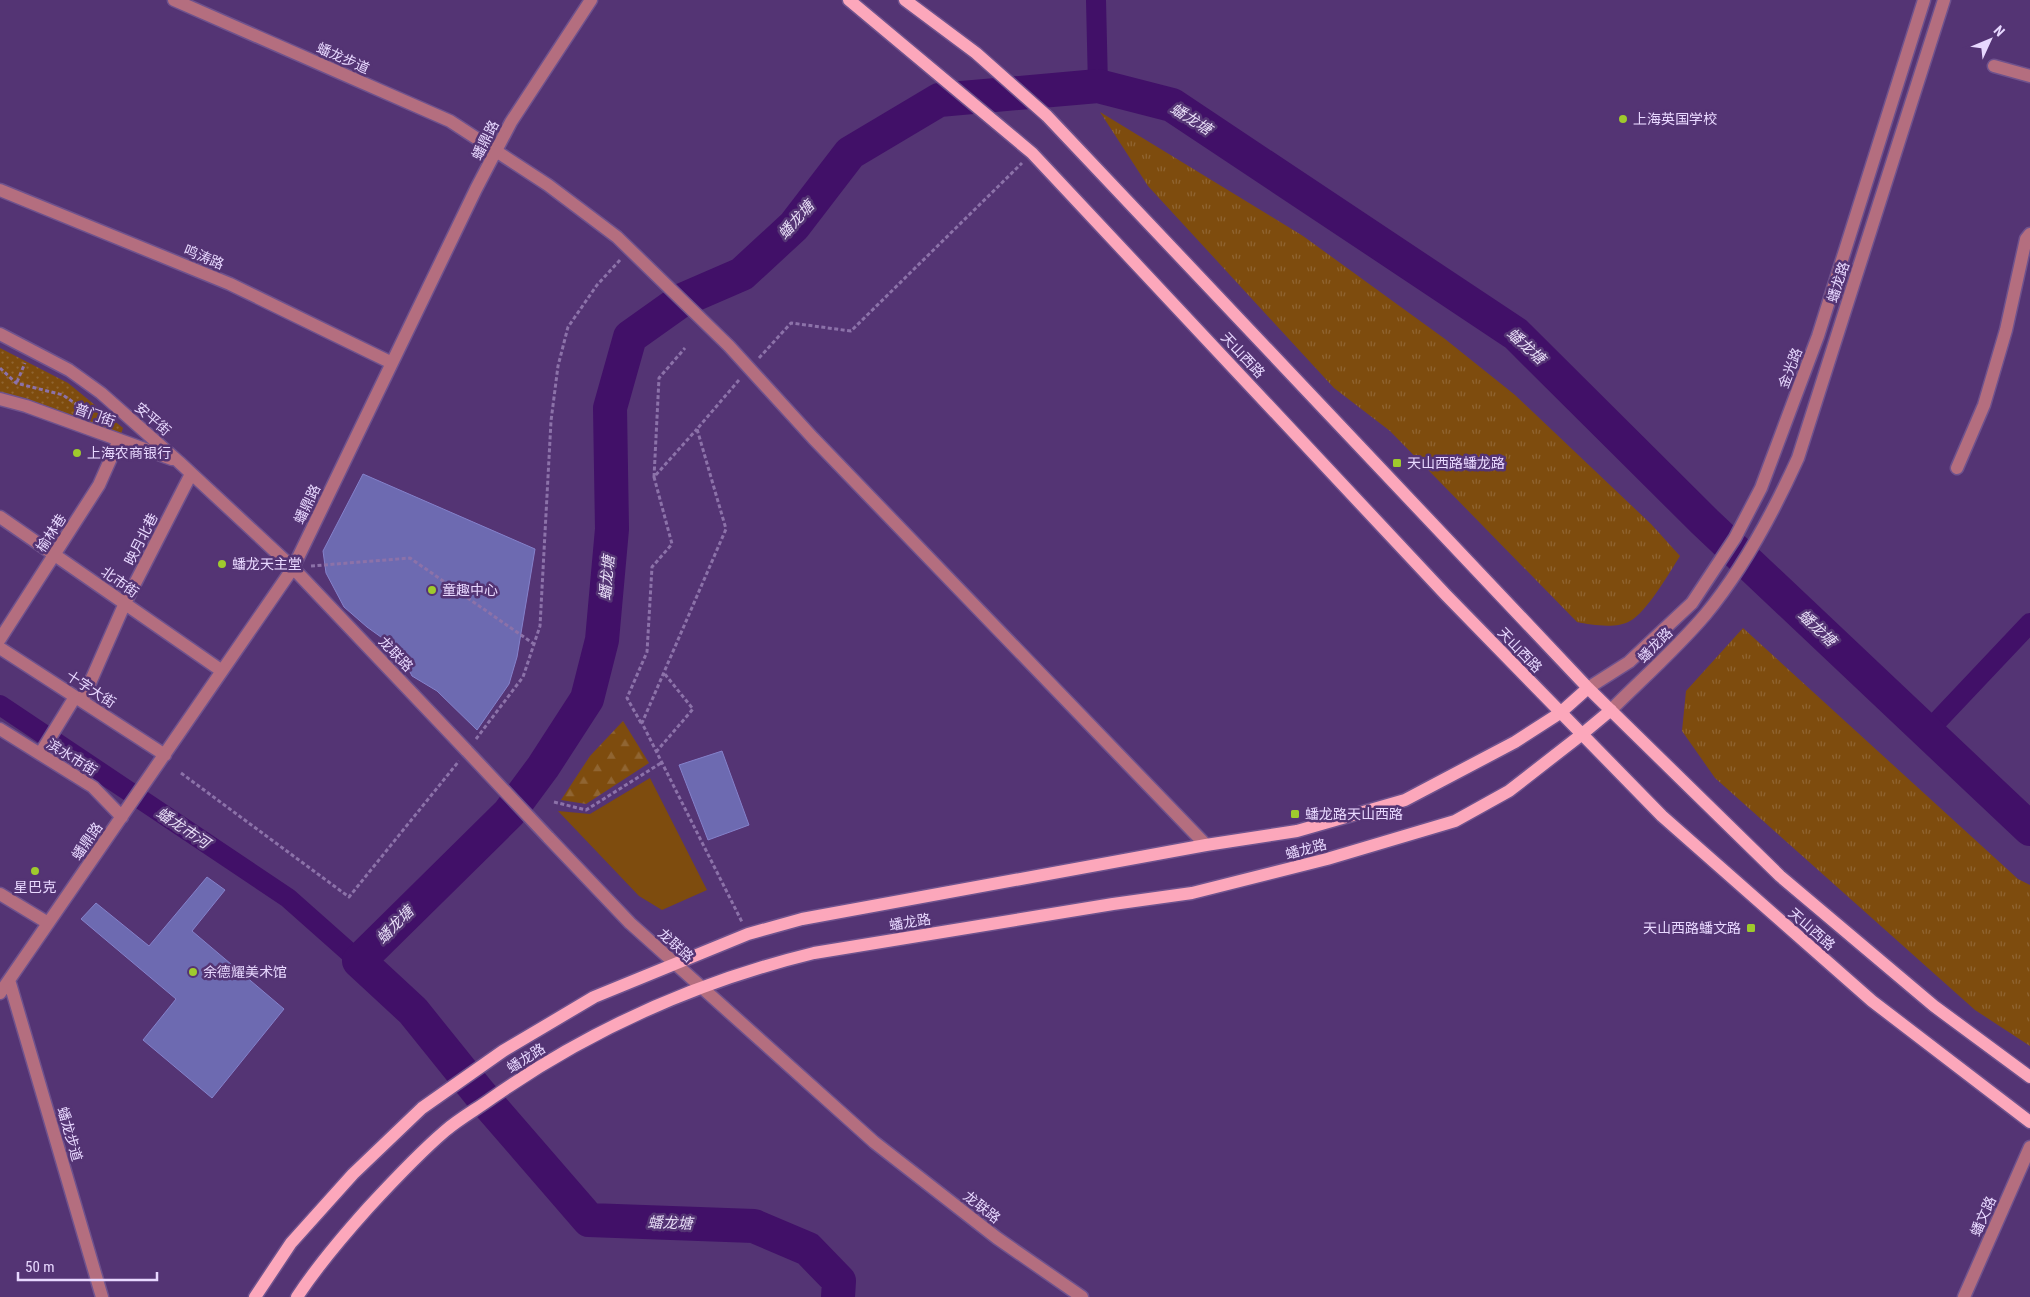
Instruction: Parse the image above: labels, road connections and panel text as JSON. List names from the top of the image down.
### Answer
{
  "streets": {
    "main road": ["蟠龙路", "天山西路"],
    "street": [
      "蟠龙步道",
      "蟠鼎路",
      "鸣涛路",
      "金光路",
      "普门街",
      "安平街",
      "榆林巷",
      "映月北巷",
      "北市街",
      "龙联路",
      "十字大街",
      "滨水市街",
      "蟠文路"
    ]
  },
  "crossings": [
    ["蟠龙步道", "蟠鼎路"],
    ["蟠龙步道", "蟠龙路"],
    ["蟠鼎路", "鸣涛路"],
    ["蟠鼎路", "安平街"],
    ["蟠鼎路", "北市街"],
    ["蟠鼎路", "龙联路"],
    ["蟠鼎路", "十字大街"],
    ["蟠鼎路", "滨水市街"],
    ["蟠龙路", "天山西路"],
    ["蟠龙路", "金光路"],
    ["蟠龙路", "龙联路"],
    ["天山西路", "金光路"],
    ["普门街", "安平街"],
    ["普门街", "榆林巷"],
    ["安平街", "映月北巷"],
    ["安平街", "龙联路"],
    ["榆林巷", "北市街"],
    ["映月北巷", "北市街"],
    ["映月北巷", "十字大街"],
    ["映月北巷", "滨水市街"]
  ],
  "water": ["蟠龙塘", "蟠龙市河"],
  "places": {
    "other": [
      "上海英国学校",
      "上海农商银行",
      "蟠龙天主堂",
      "童趣中心",
      "星巴克",
      "余德耀美术馆"
    ],
    "transit": ["天山西路蟠龙路", "蟠龙路天山西路", "天山西路蟠文路"]
  },
  "scale_bar": "50 m",
  "north": "top right"
}
